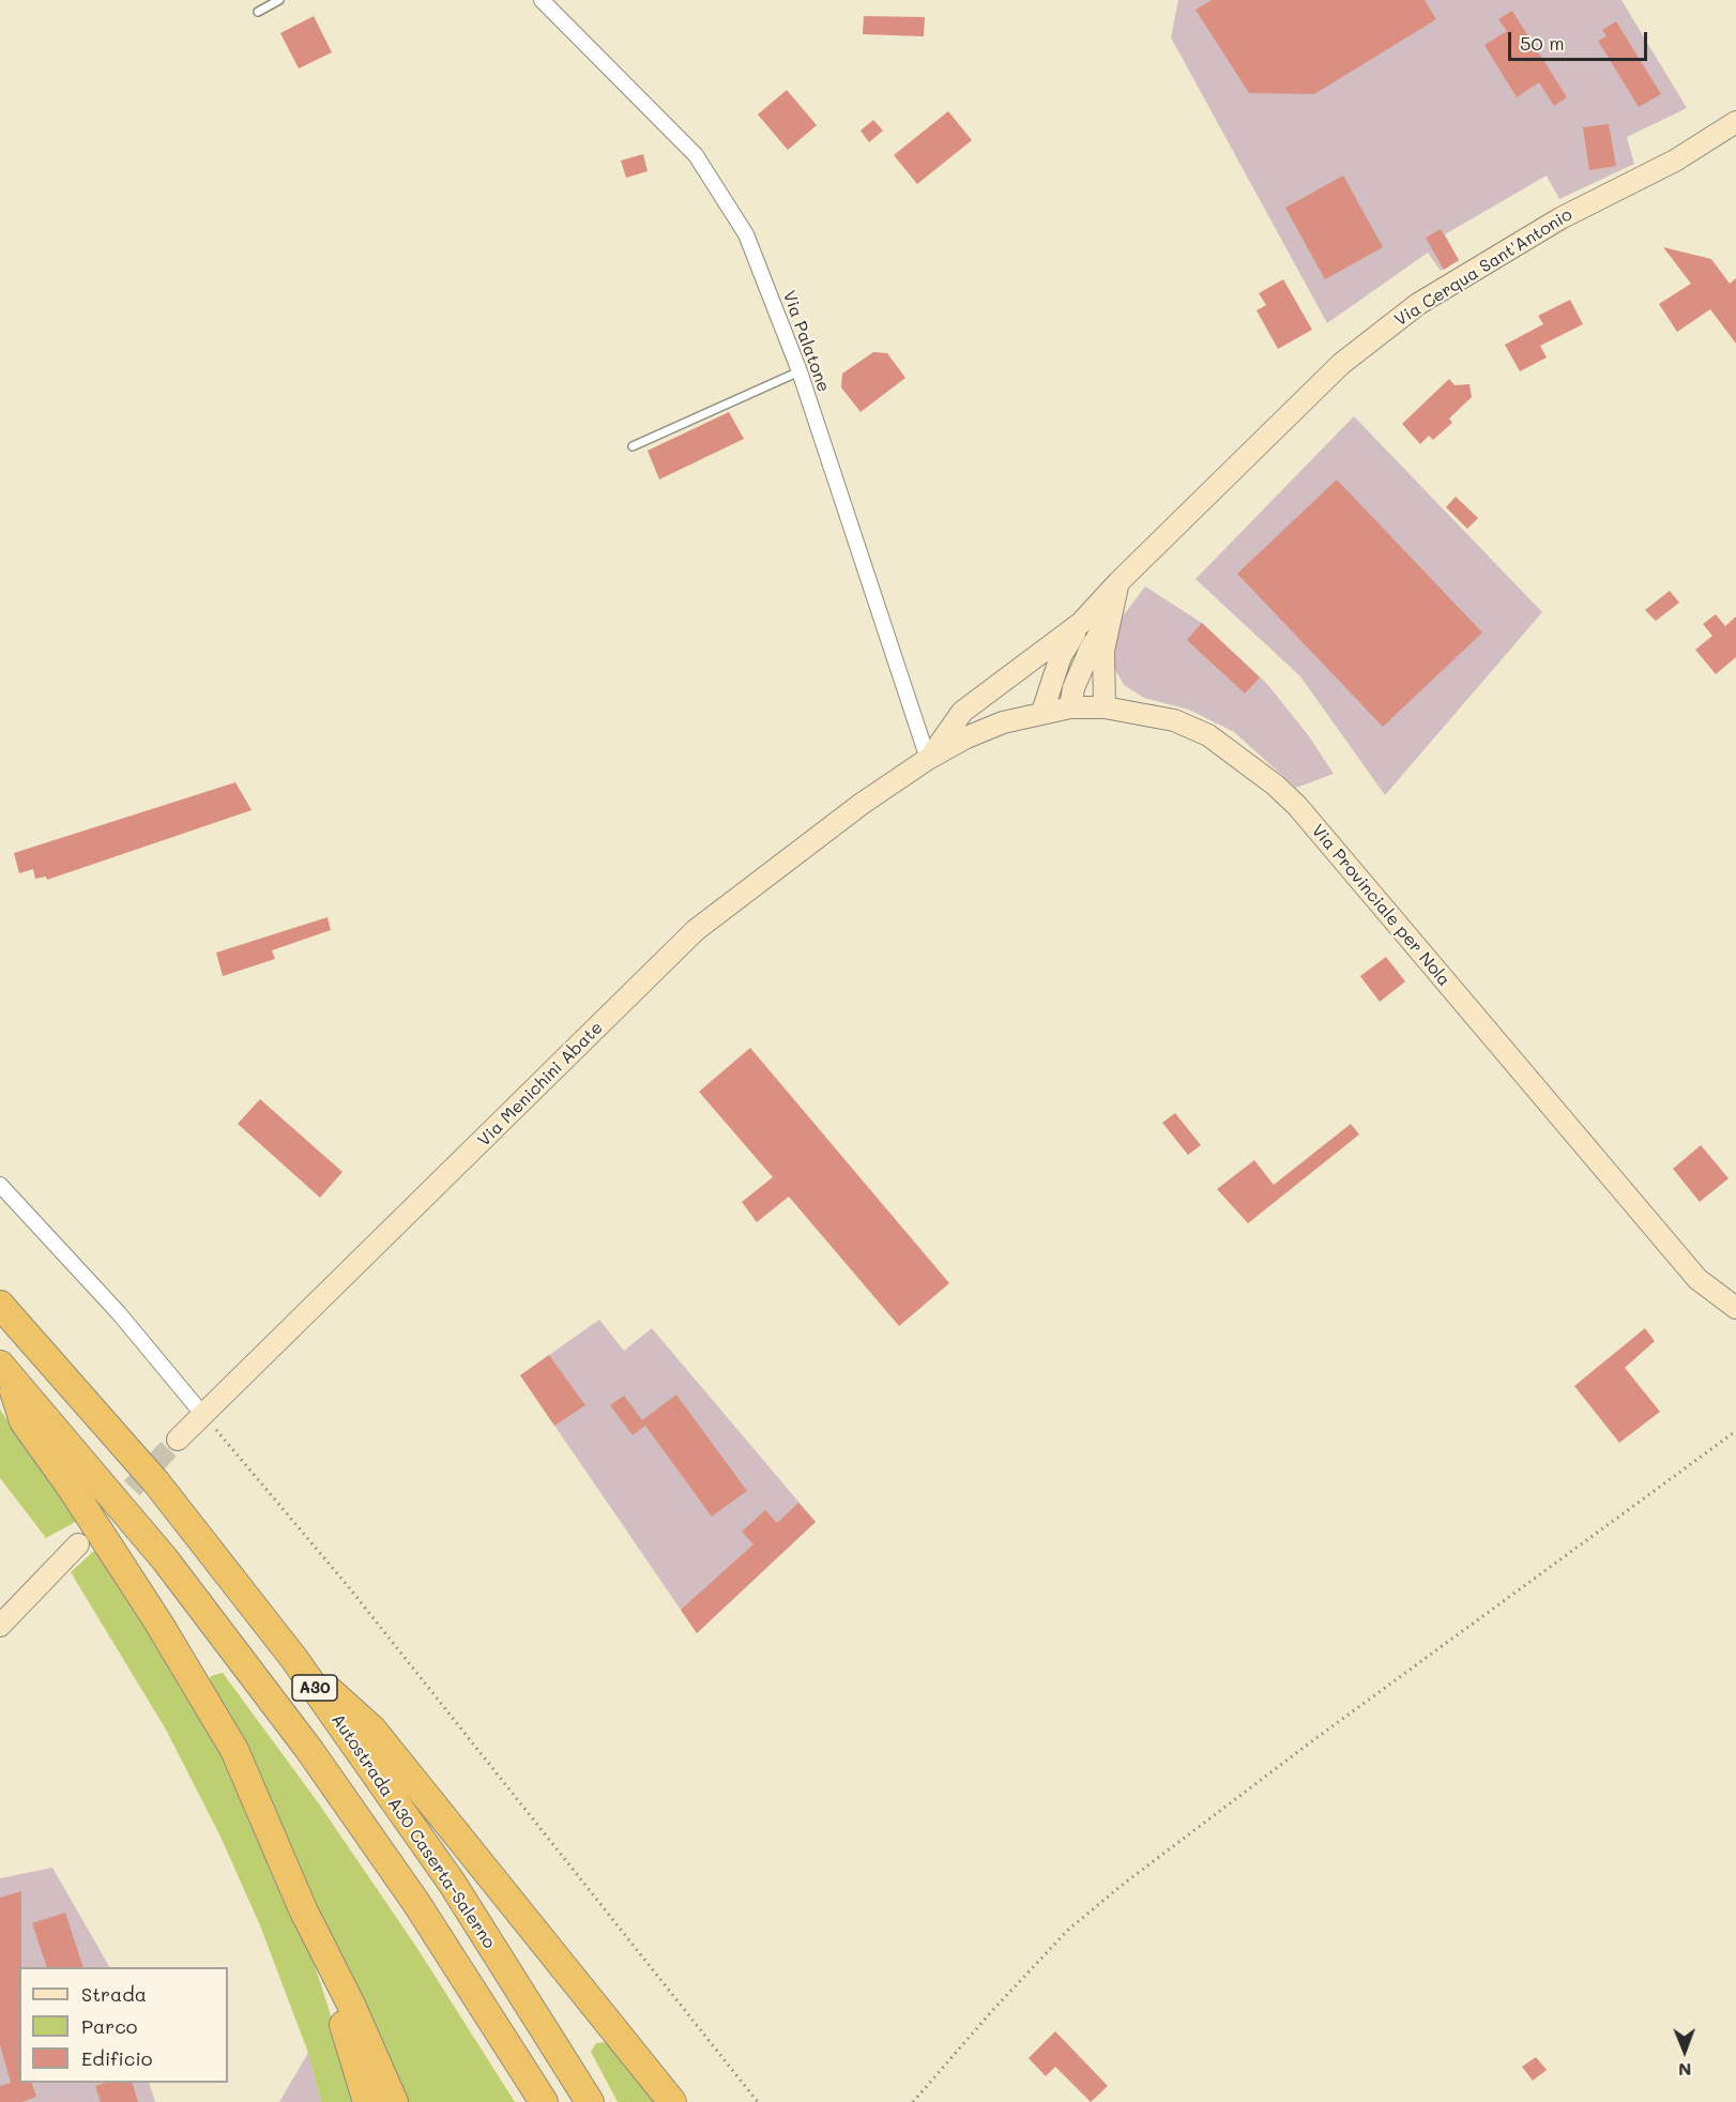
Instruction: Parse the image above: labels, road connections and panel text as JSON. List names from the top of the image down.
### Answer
{
  "streets": {
    "highway": ["A30", "Autostrada A30 Caserta-Salerno"],
    "street": [
      "Via Cerqua Sant'Antonio",
      "Via Palatone",
      "Via Provinciale per Nola",
      "Via Menichini Abate"
    ]
  },
  "crossings": [
    ["Via Cerqua Sant'Antonio", "Via Palatone"],
    ["Via Cerqua Sant'Antonio", "Via Provinciale per Nola"],
    ["Via Cerqua Sant'Antonio", "Via Menichini Abate"],
    ["Via Palatone", "Via Provinciale per Nola"],
    ["Via Palatone", "Via Menichini Abate"],
    ["Via Provinciale per Nola", "Via Menichini Abate"]
  ],
  "legend": ["Strada", "Parco", "Edificio"],
  "scale_bar": "50 m",
  "north": "bottom"
}
